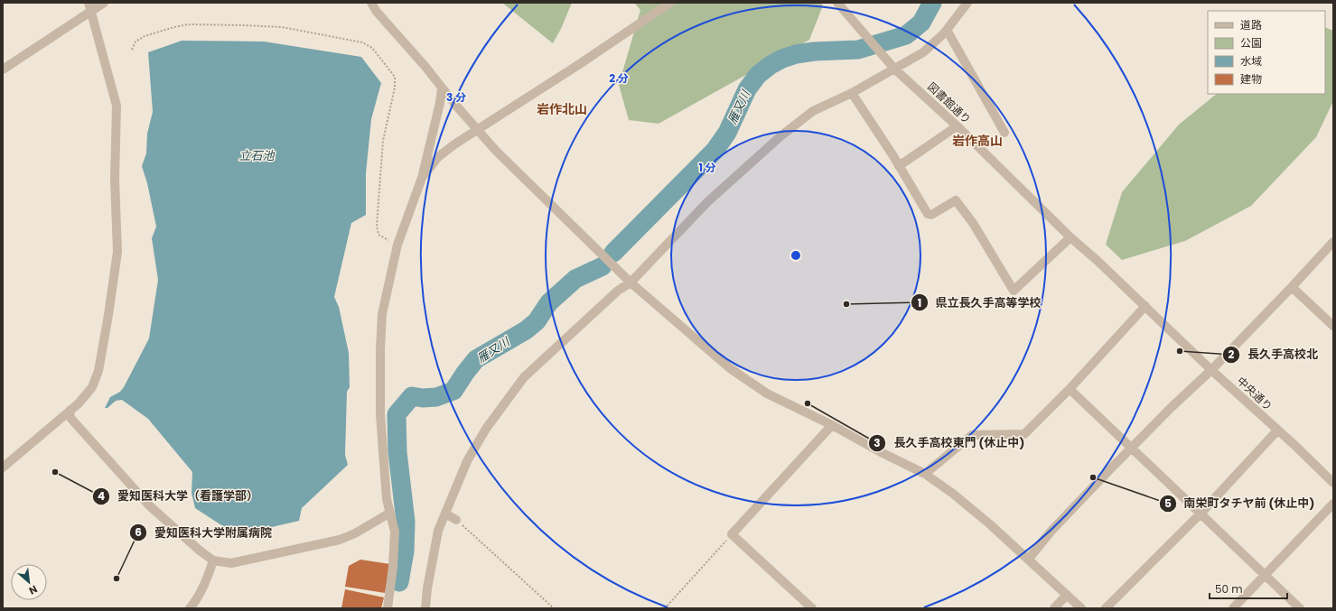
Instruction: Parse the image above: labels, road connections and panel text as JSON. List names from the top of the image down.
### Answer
{
  "streets": {
    "street": ["図書館通り", "中央通り"]
  },
  "crossings": [
    ["図書館通り", "中央通り"]
  ],
  "districts": ["岩作北山", "岩作高山"],
  "water": ["雁又川", "立石池"],
  "places": [
    "県立長久手高等学校",
    "長久手高校北",
    "長久手高校東門 (休止中)",
    "愛知医科大学（看護学部）",
    "南栄町タチヤ前 (休止中)",
    "愛知医科大学附属病院"
  ],
  "legend": [
    "道路",
    "公園",
    "水域",
    "建物"
  ],
  "scale_bar": "50 m",
  "north": "bottom right",
  "rings": ["2 分", "3 分", "1 分"]
}
